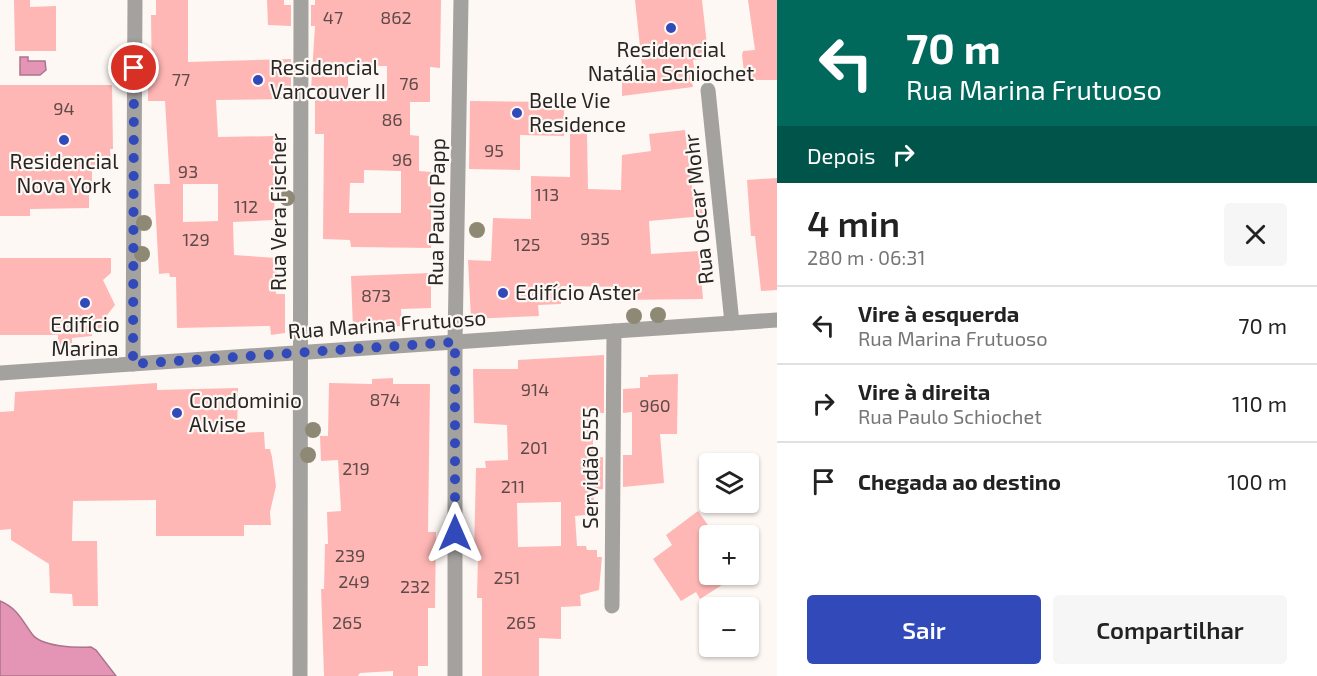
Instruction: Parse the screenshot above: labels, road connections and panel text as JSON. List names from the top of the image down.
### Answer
{
  "streets": {
    "street": [
      "Rua Oscar Mohr",
      "Rua Vera Fischer",
      "Rua Paulo Papp",
      "Rua Marina Frutuoso",
      "Servidão 555"
    ]
  },
  "crossings": [
    ["Rua Oscar Mohr", "Rua Marina Frutuoso"],
    ["Rua Vera Fischer", "Rua Marina Frutuoso"],
    ["Rua Paulo Papp", "Rua Marina Frutuoso"],
    ["Rua Marina Frutuoso", "Servidão 555"]
  ],
  "places": [
    "Residencial Natália Schiochet",
    "Residencial Vancouver II",
    "Belle Vie Residence",
    "Residencial Nova York",
    "Edifício Aster",
    "Edifício Marina",
    "Condominio Alvise"
  ],
  "house_numbers": [
    "47",
    "862",
    "77",
    "76",
    "94",
    "86",
    "95",
    "96",
    "93",
    "113",
    "112",
    "935",
    "129",
    "125",
    "873",
    "914",
    "874",
    "960",
    "201",
    "219",
    "211",
    "239",
    "251",
    "249",
    "232",
    "265",
    "265"
  ],
  "page": {
    "turn": ["70 m", "Rua Marina Frutuoso"],
    "then": "Depois",
    "heading": ["4 min", "280 m · 06:31"],
    "list": [
      {
        "name": "Vire à esquerda",
        "note": "Rua Marina Frutuoso",
        "value": "70 m"
      },
      {
        "name": "Vire à direita",
        "note": "Rua Paulo Schiochet",
        "value": "110 m"
      },
      {
        "name": "Chegada ao destino",
        "value": "100 m"
      }
    ],
    "map_buttons": ["+", "−"],
    "buttons": ["Sair", "Compartilhar"]
  }
}
